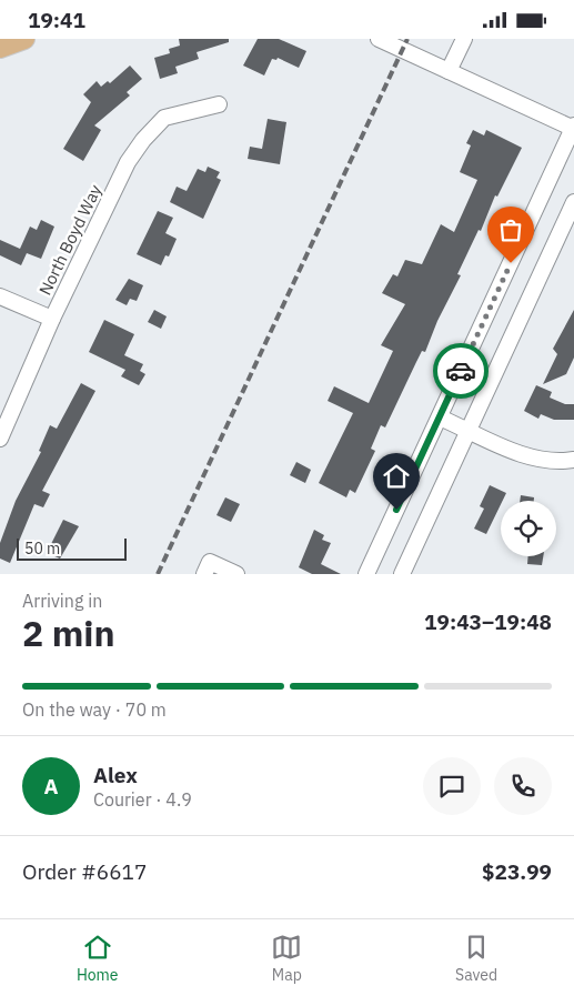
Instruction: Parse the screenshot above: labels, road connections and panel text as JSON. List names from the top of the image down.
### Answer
{
  "streets": {
    "street": ["North Boyd Way"]
  },
  "scale_bar": "50 m",
  "page": {
    "status": "19:41",
    "scale": "50 m",
    "heading": ["2 min", "Arriving in", "19:43–19:48"],
    "panel": [
      "Alex",
      "Courier · 4.9",
      "Order #6617",
      "$23.99"
    ],
    "bar": "On the way · 70 m",
    "round": "A",
    "tabs": ["Home", "Map", "Saved"]
  }
}
